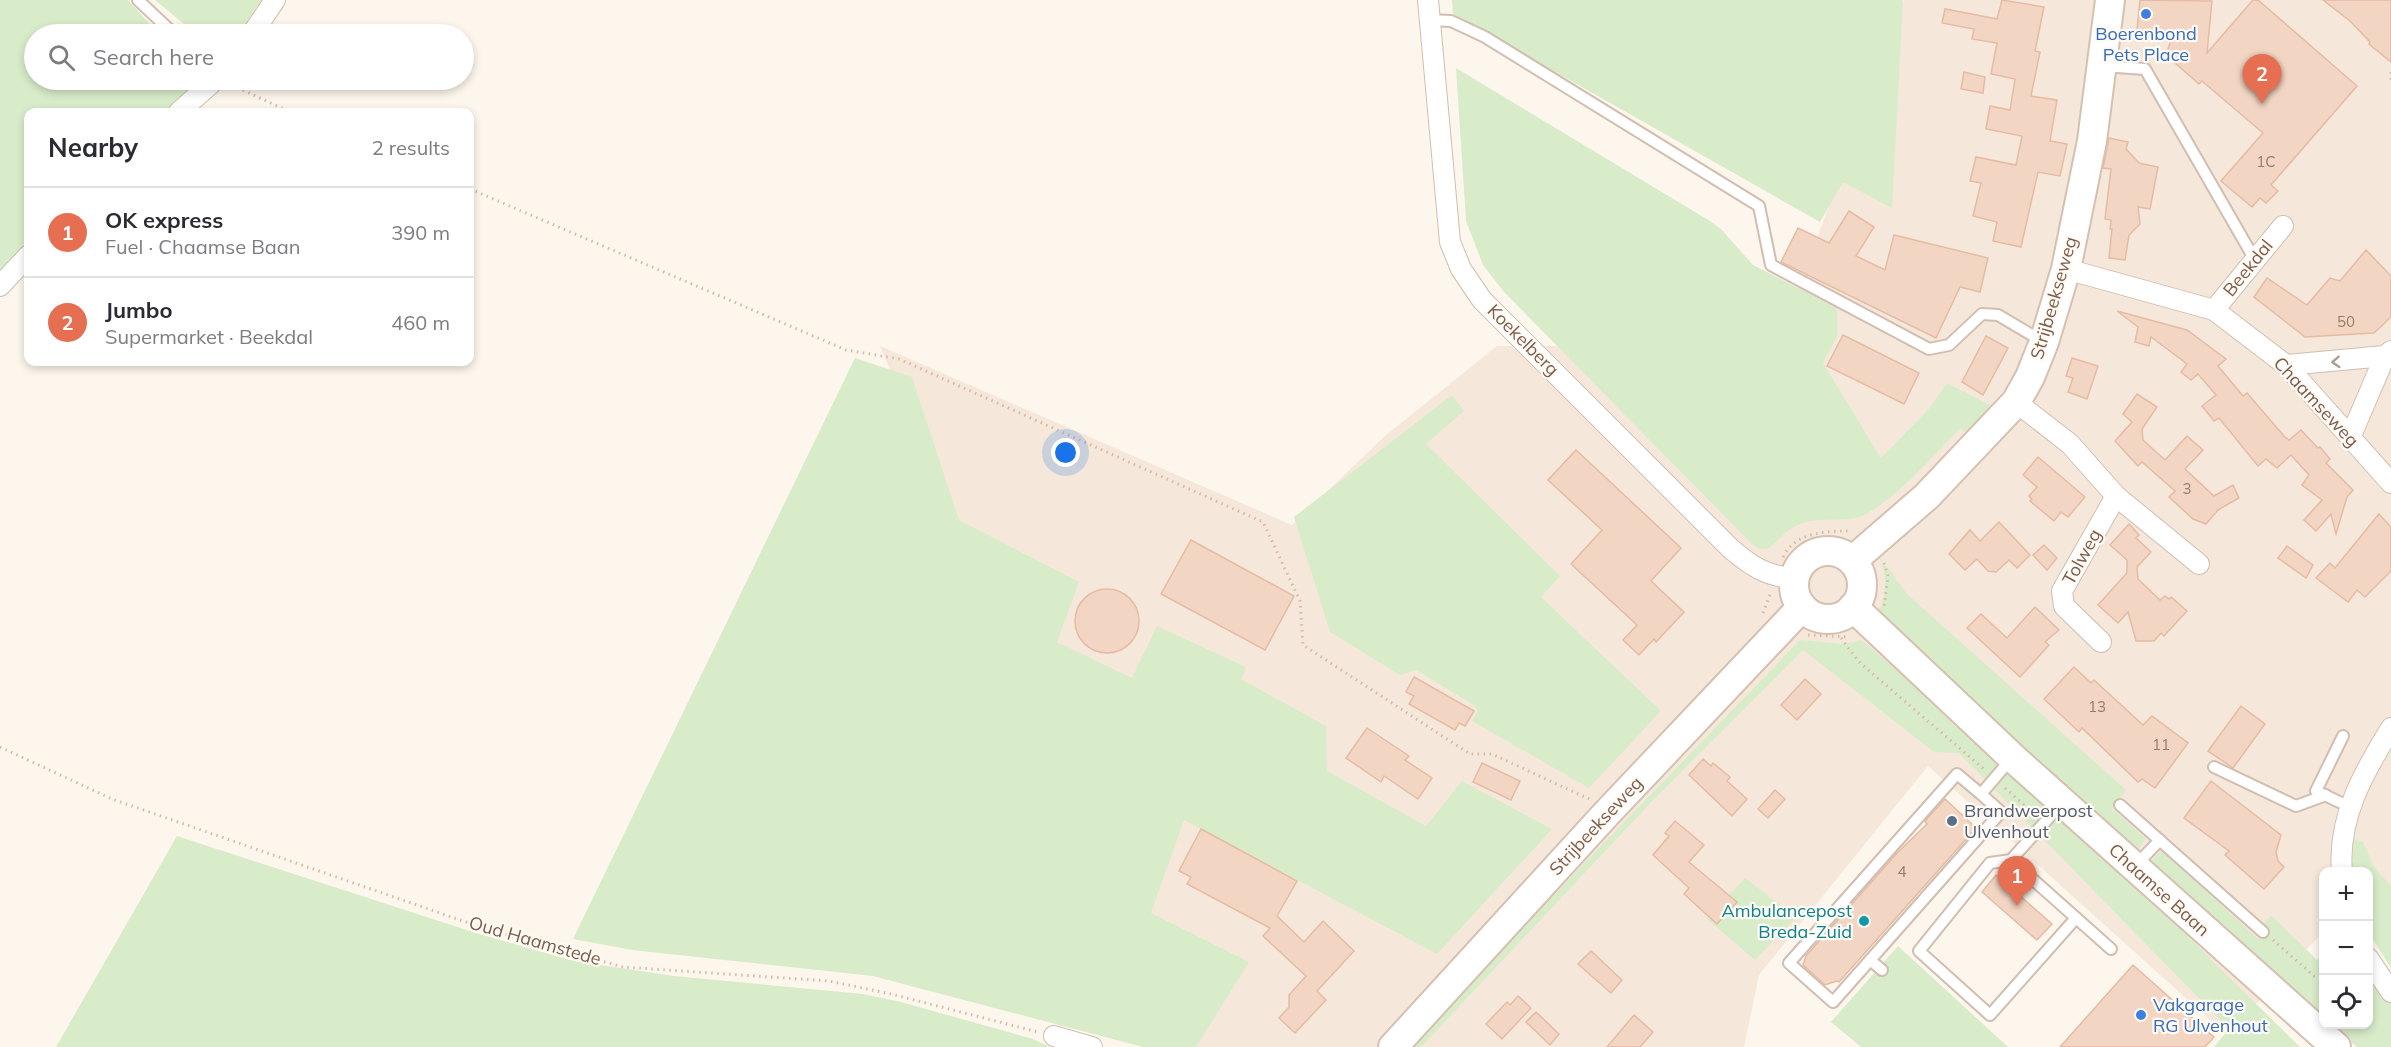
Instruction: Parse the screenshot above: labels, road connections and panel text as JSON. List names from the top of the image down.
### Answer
{
  "streets": {
    "main road": ["Strijbeekseweg", "Chaamse Baan"],
    "street": [
      "Beekdal",
      "Koekelberg",
      "Chaamseweg",
      "Tolweg"
    ],
    "path": ["Oud Haamstede"]
  },
  "crossings": [
    ["Beekdal", "Chaamseweg"],
    ["Strijbeekseweg", "Koekelberg"],
    ["Strijbeekseweg", "Chaamseweg"],
    ["Strijbeekseweg", "Chaamse Baan"],
    ["Koekelberg", "Chaamse Baan"]
  ],
  "places": [
    "Boerenbond Pets Place",
    "Brandweerpost Ulvenhout",
    "Ambulancepost Breda-Zuid",
    "Vakgarage RG Ulvenhout"
  ],
  "house_numbers": [
    "1C",
    "50",
    "3",
    "13",
    "11",
    "4"
  ],
  "page": {
    "search": "Search here",
    "pins": ["2", "1"],
    "heading": ["Nearby", "2 results"],
    "list": [
      {
        "mark": "1",
        "name": "OK express",
        "note": "Fuel · Chaamse Baan",
        "value": "390 m"
      },
      {
        "mark": "2",
        "name": "Jumbo",
        "note": "Supermarket · Beekdal",
        "value": "460 m"
      }
    ],
    "map_buttons": ["+", "−"]
  }
}
